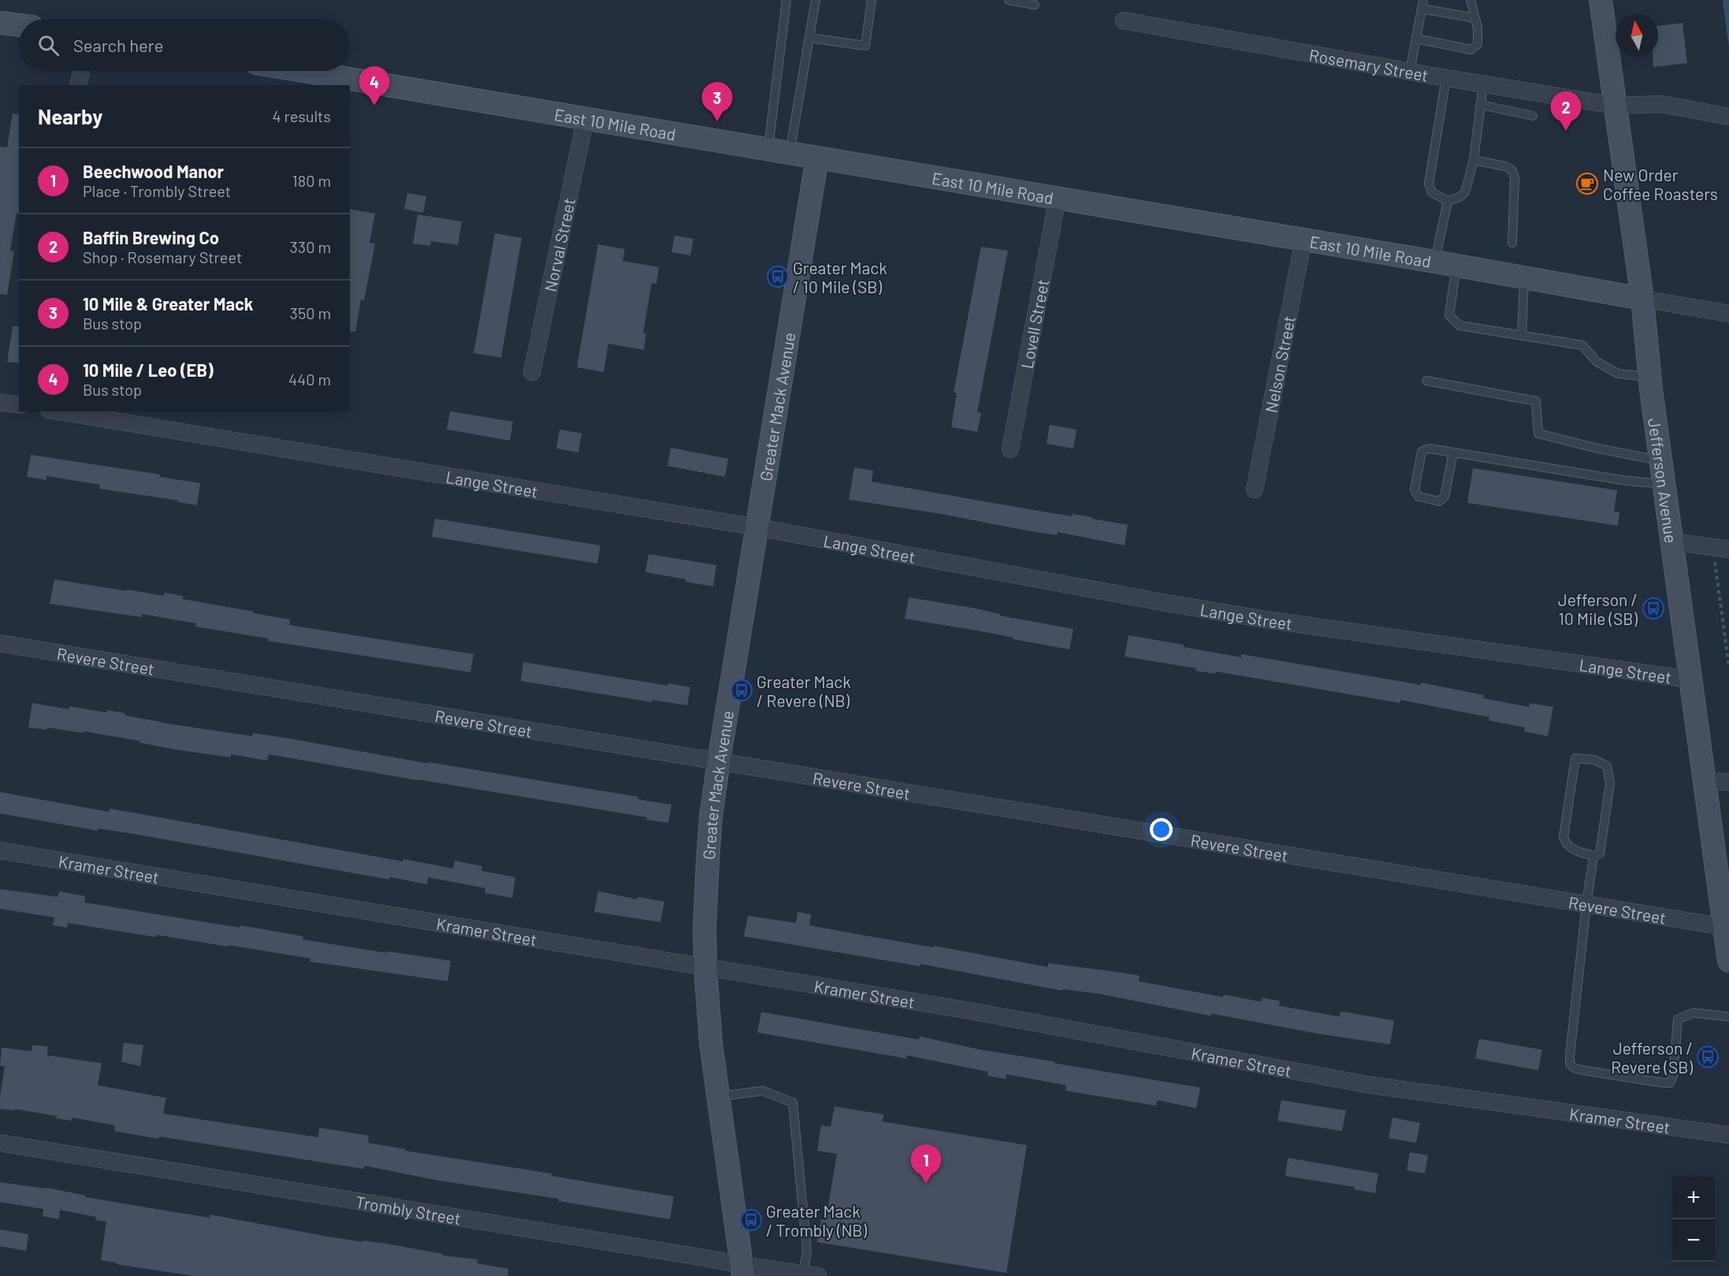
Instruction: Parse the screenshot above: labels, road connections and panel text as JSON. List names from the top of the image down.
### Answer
{
  "streets": {
    "street": [
      "Rosemary Street",
      "East 10 Mile Road",
      "Norval Street",
      "Lovell Street",
      "Nelson Street",
      "Greater Mack Avenue",
      "Jefferson Avenue",
      "Lange Street",
      "Revere Street",
      "Kramer Street",
      "Trombly Street"
    ]
  },
  "crossings": [
    ["Rosemary Street", "Jefferson Avenue"],
    ["East 10 Mile Road", "Norval Street"],
    ["East 10 Mile Road", "Lovell Street"],
    ["East 10 Mile Road", "Nelson Street"],
    ["East 10 Mile Road", "Greater Mack Avenue"],
    ["East 10 Mile Road", "Jefferson Avenue"],
    ["Greater Mack Avenue", "Lange Street"],
    ["Greater Mack Avenue", "Revere Street"],
    ["Greater Mack Avenue", "Kramer Street"],
    ["Greater Mack Avenue", "Trombly Street"],
    ["Jefferson Avenue", "Lange Street"],
    ["Jefferson Avenue", "Revere Street"]
  ],
  "places": {
    "cafe": ["New Order Coffee Roasters"],
    "bus stop": [
      "Greater Mack / 10 Mile (SB)",
      "Jefferson / 10 Mile (SB)",
      "Greater Mack / Revere (NB)",
      "Jefferson / Revere (SB)",
      "Greater Mack / Trombly (NB)"
    ]
  },
  "north": "top",
  "page": {
    "search": "Search here",
    "pins": [
      "4",
      "3",
      "2",
      "1"
    ],
    "heading": ["Nearby", "4 results"],
    "list": [
      {
        "mark": "1",
        "name": "Beechwood Manor",
        "note": "Place · Trombly Street",
        "value": "180 m"
      },
      {
        "mark": "2",
        "name": "Baffin Brewing Co",
        "note": "Shop · Rosemary Street",
        "value": "330 m"
      },
      {
        "mark": "3",
        "name": "10 Mile & Greater Mack",
        "note": "Bus stop",
        "value": "350 m"
      },
      {
        "mark": "4",
        "name": "10 Mile / Leo (EB)",
        "note": "Bus stop",
        "value": "440 m"
      }
    ],
    "map_buttons": ["+", "−"]
  }
}
